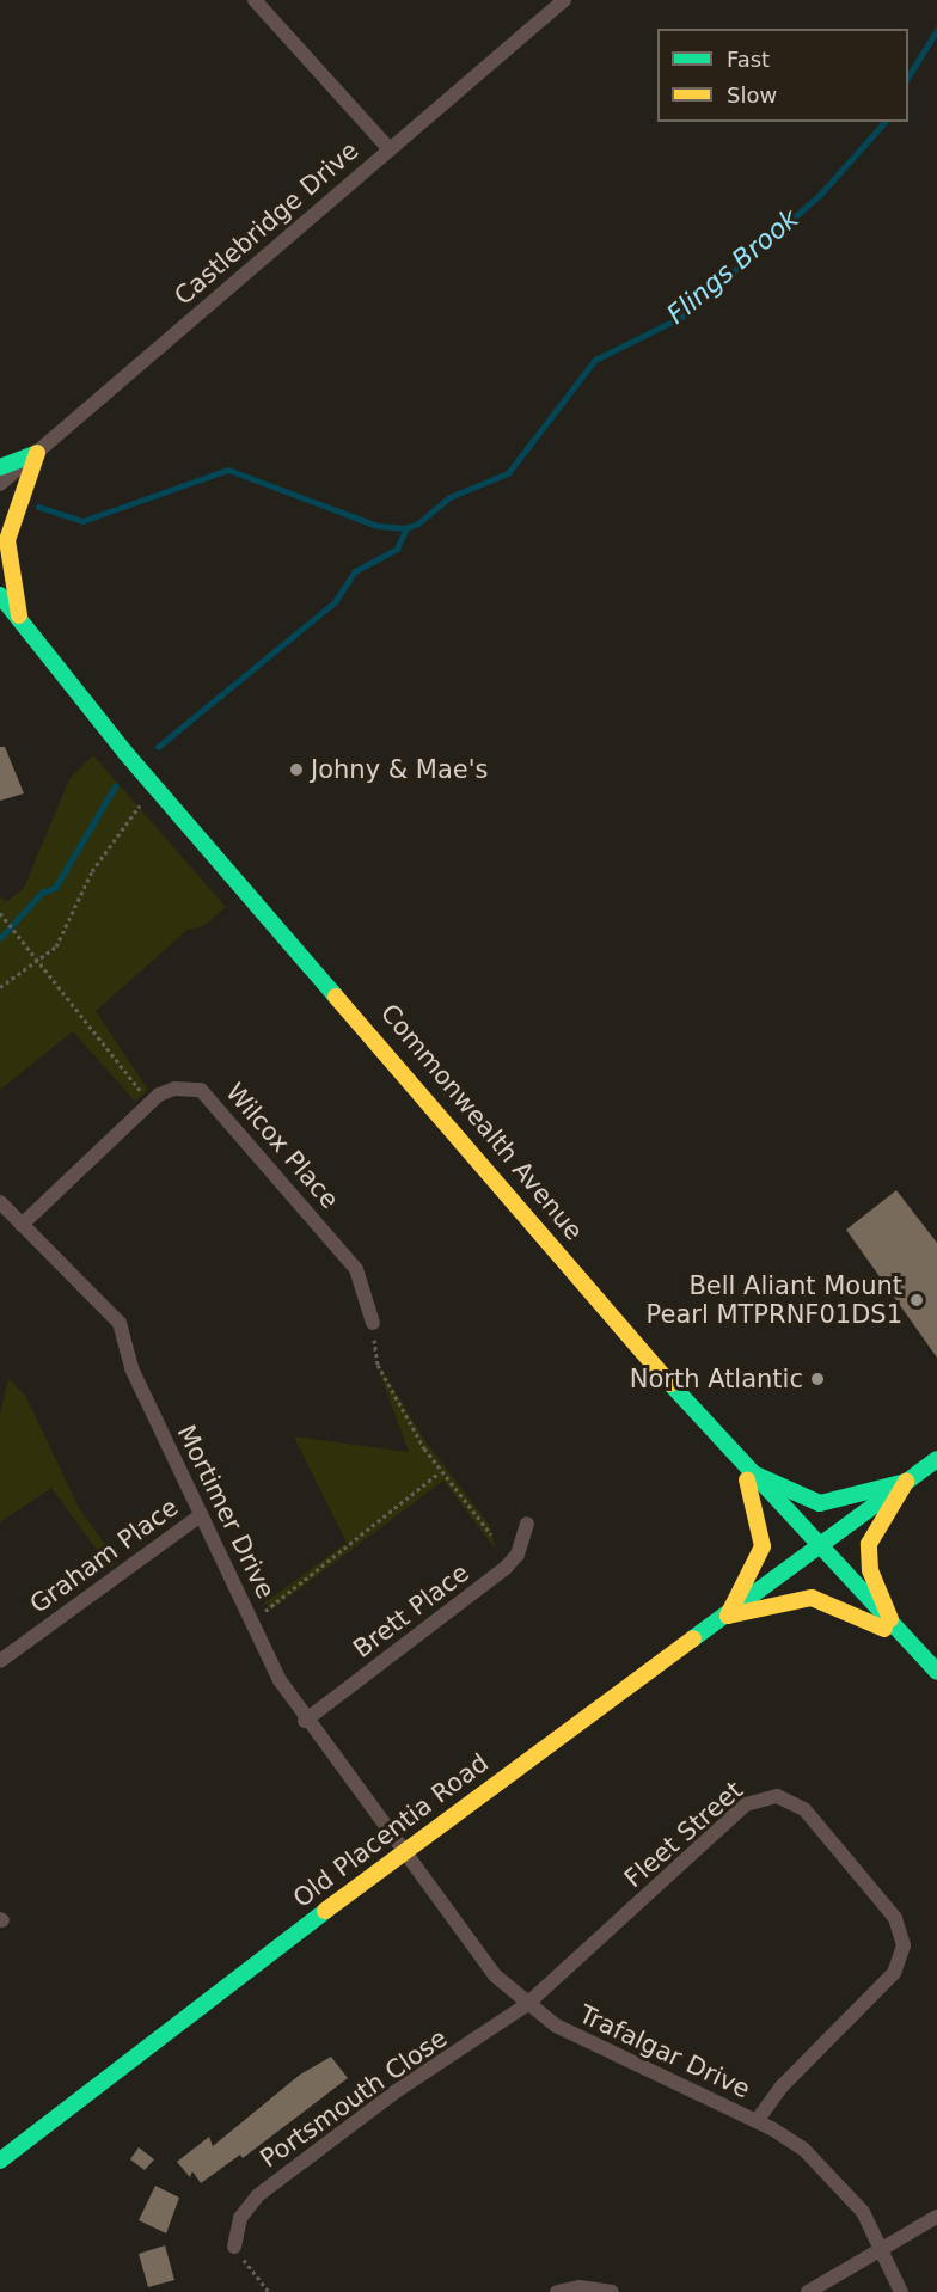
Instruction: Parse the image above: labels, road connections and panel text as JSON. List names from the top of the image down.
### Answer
{
  "streets": {
    "main road": ["Commonwealth Avenue", "Old Placentia Road"],
    "street": [
      "Castlebridge Drive",
      "Wilcox Place",
      "Mortimer Drive",
      "Graham Place",
      "Brett Place",
      "Fleet Street",
      "Trafalgar Drive",
      "Portsmouth Close"
    ]
  },
  "crossings": [
    ["Commonwealth Avenue", "Old Placentia Road"],
    ["Wilcox Place", "Mortimer Drive"],
    ["Mortimer Drive", "Graham Place"],
    ["Mortimer Drive", "Brett Place"],
    ["Mortimer Drive", "Old Placentia Road"],
    ["Mortimer Drive", "Trafalgar Drive"],
    ["Old Placentia Road", "Trafalgar Drive"],
    ["Fleet Street", "Trafalgar Drive"],
    ["Fleet Street", "Portsmouth Close"],
    ["Trafalgar Drive", "Portsmouth Close"]
  ],
  "water": ["Flings Brook"],
  "places": ["Johny & Mae's", "Bell Aliant Mount Pearl MTPRNF01DS1", "North Atlantic"],
  "legend": ["Fast", "Slow"]
}
